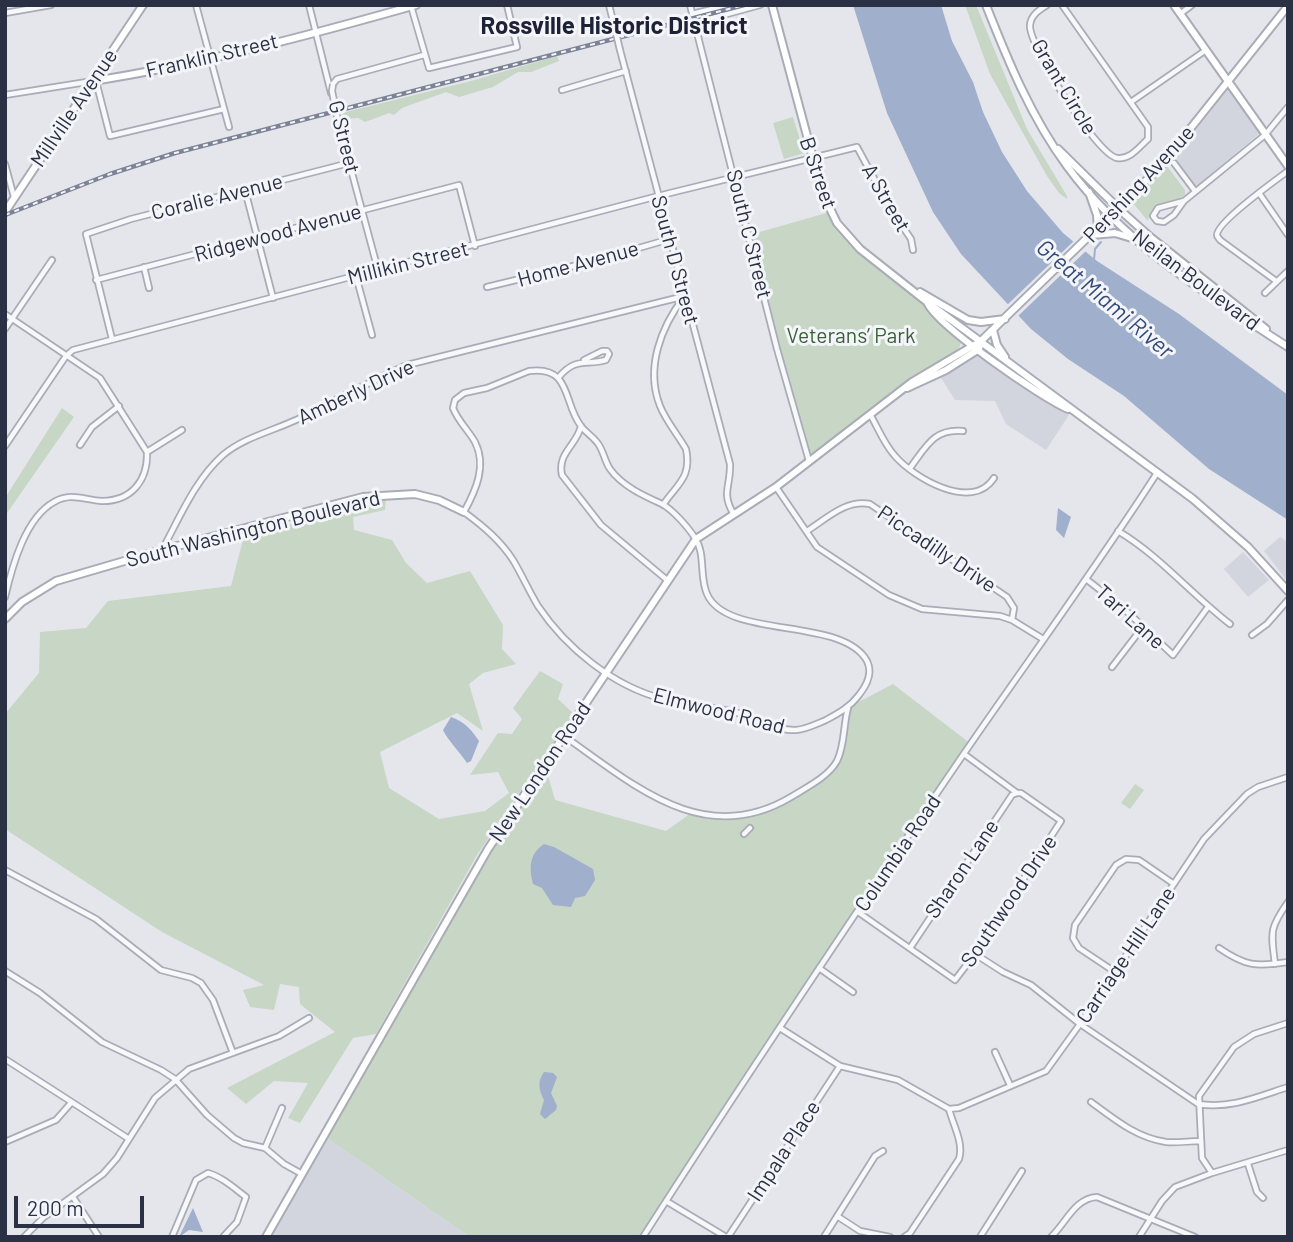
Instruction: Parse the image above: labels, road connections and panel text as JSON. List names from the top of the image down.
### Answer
{
  "streets": {
    "street": [
      "Franklin Street",
      "Grant Circle",
      "Millville Avenue",
      "G Street",
      "B Street",
      "Pershing Avenue",
      "Coralie Avenue",
      "A Street",
      "Ridgewood Avenue",
      "South C Street",
      "South D Street",
      "Millikin Street",
      "Home Avenue",
      "Neilan Boulevard",
      "Amberly Drive",
      "South Washington Boulevard",
      "Piccadilly Drive",
      "Tari Lane",
      "Elmwood Road",
      "New London Road",
      "Columbia Road",
      "Sharon Lane",
      "Southwood Drive",
      "Carriage Hill Lane",
      "Impala Place"
    ]
  },
  "crossings": [
    ["Franklin Street", "Millville Avenue"],
    ["Franklin Street", "G Street"],
    ["G Street", "Coralie Avenue"],
    ["G Street", "Ridgewood Avenue"],
    ["G Street", "Millikin Street"],
    ["B Street", "Pershing Avenue"],
    ["B Street", "Millikin Street"],
    ["B Street", "New London Road"],
    ["Pershing Avenue", "Neilan Boulevard"],
    ["Coralie Avenue", "Ridgewood Avenue"],
    ["A Street", "Millikin Street"],
    ["Ridgewood Avenue", "Millikin Street"],
    ["South C Street", "Millikin Street"],
    ["South C Street", "New London Road"],
    ["South D Street", "Millikin Street"],
    ["South D Street", "Home Avenue"],
    ["South D Street", "Amberly Drive"],
    ["South D Street", "New London Road"],
    ["Amberly Drive", "South Washington Boulevard"],
    ["South Washington Boulevard", "Elmwood Road"],
    ["South Washington Boulevard", "New London Road"],
    ["Tari Lane", "Columbia Road"],
    ["Elmwood Road", "New London Road"],
    ["Sharon Lane", "Southwood Drive"]
  ],
  "districts": ["Rossville Historic District"],
  "water": ["Great Miami River"],
  "parks": ["Veterans’ Park"],
  "scale_bar": "200 m"
}
